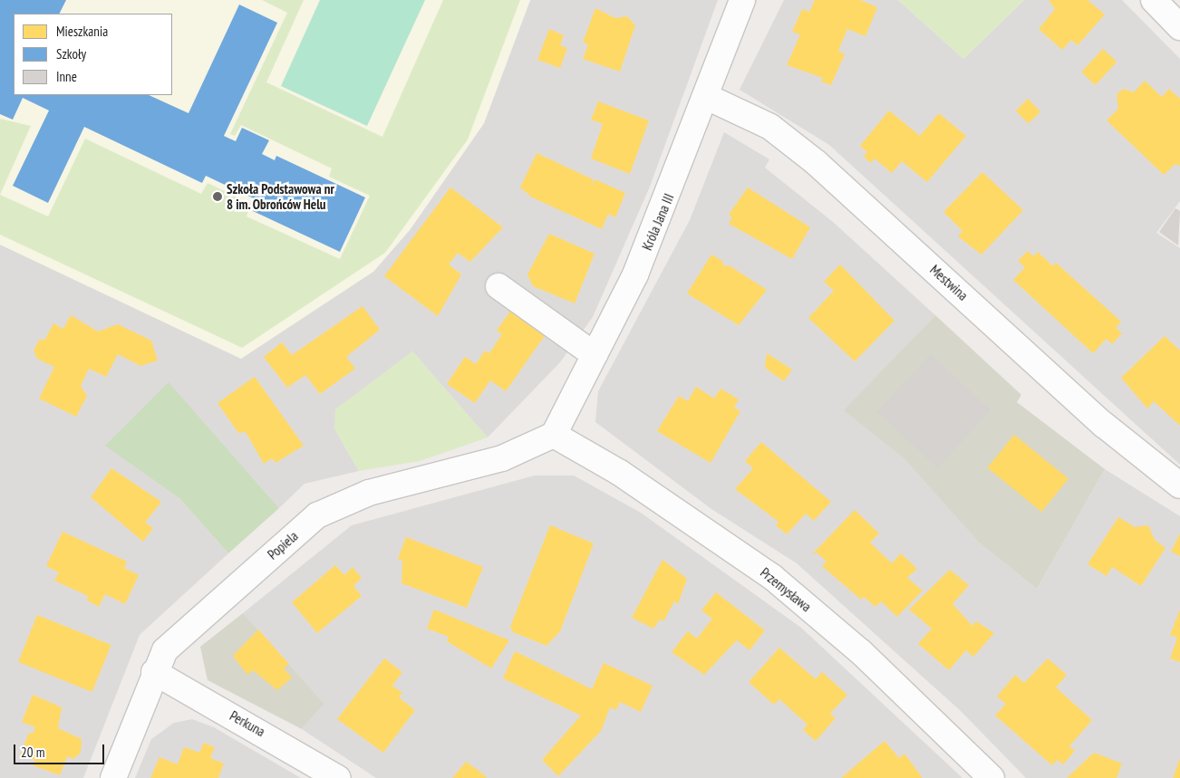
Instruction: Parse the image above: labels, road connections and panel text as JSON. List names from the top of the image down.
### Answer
{
  "streets": {
    "street": [
      "Króla Jana III",
      "Mestwina",
      "Popiela",
      "Przemysława",
      "Perkuna"
    ]
  },
  "crossings": [
    ["Króla Jana III", "Mestwina"],
    ["Króla Jana III", "Popiela"],
    ["Króla Jana III", "Przemysława"],
    ["Popiela", "Przemysława"],
    ["Popiela", "Perkuna"]
  ],
  "places": ["Szkoła Podstawowa nr 8 im. Obrońców Helu"],
  "legend": ["Mieszkania", "Szkoły", "Inne"],
  "scale_bar": "20 m"
}
